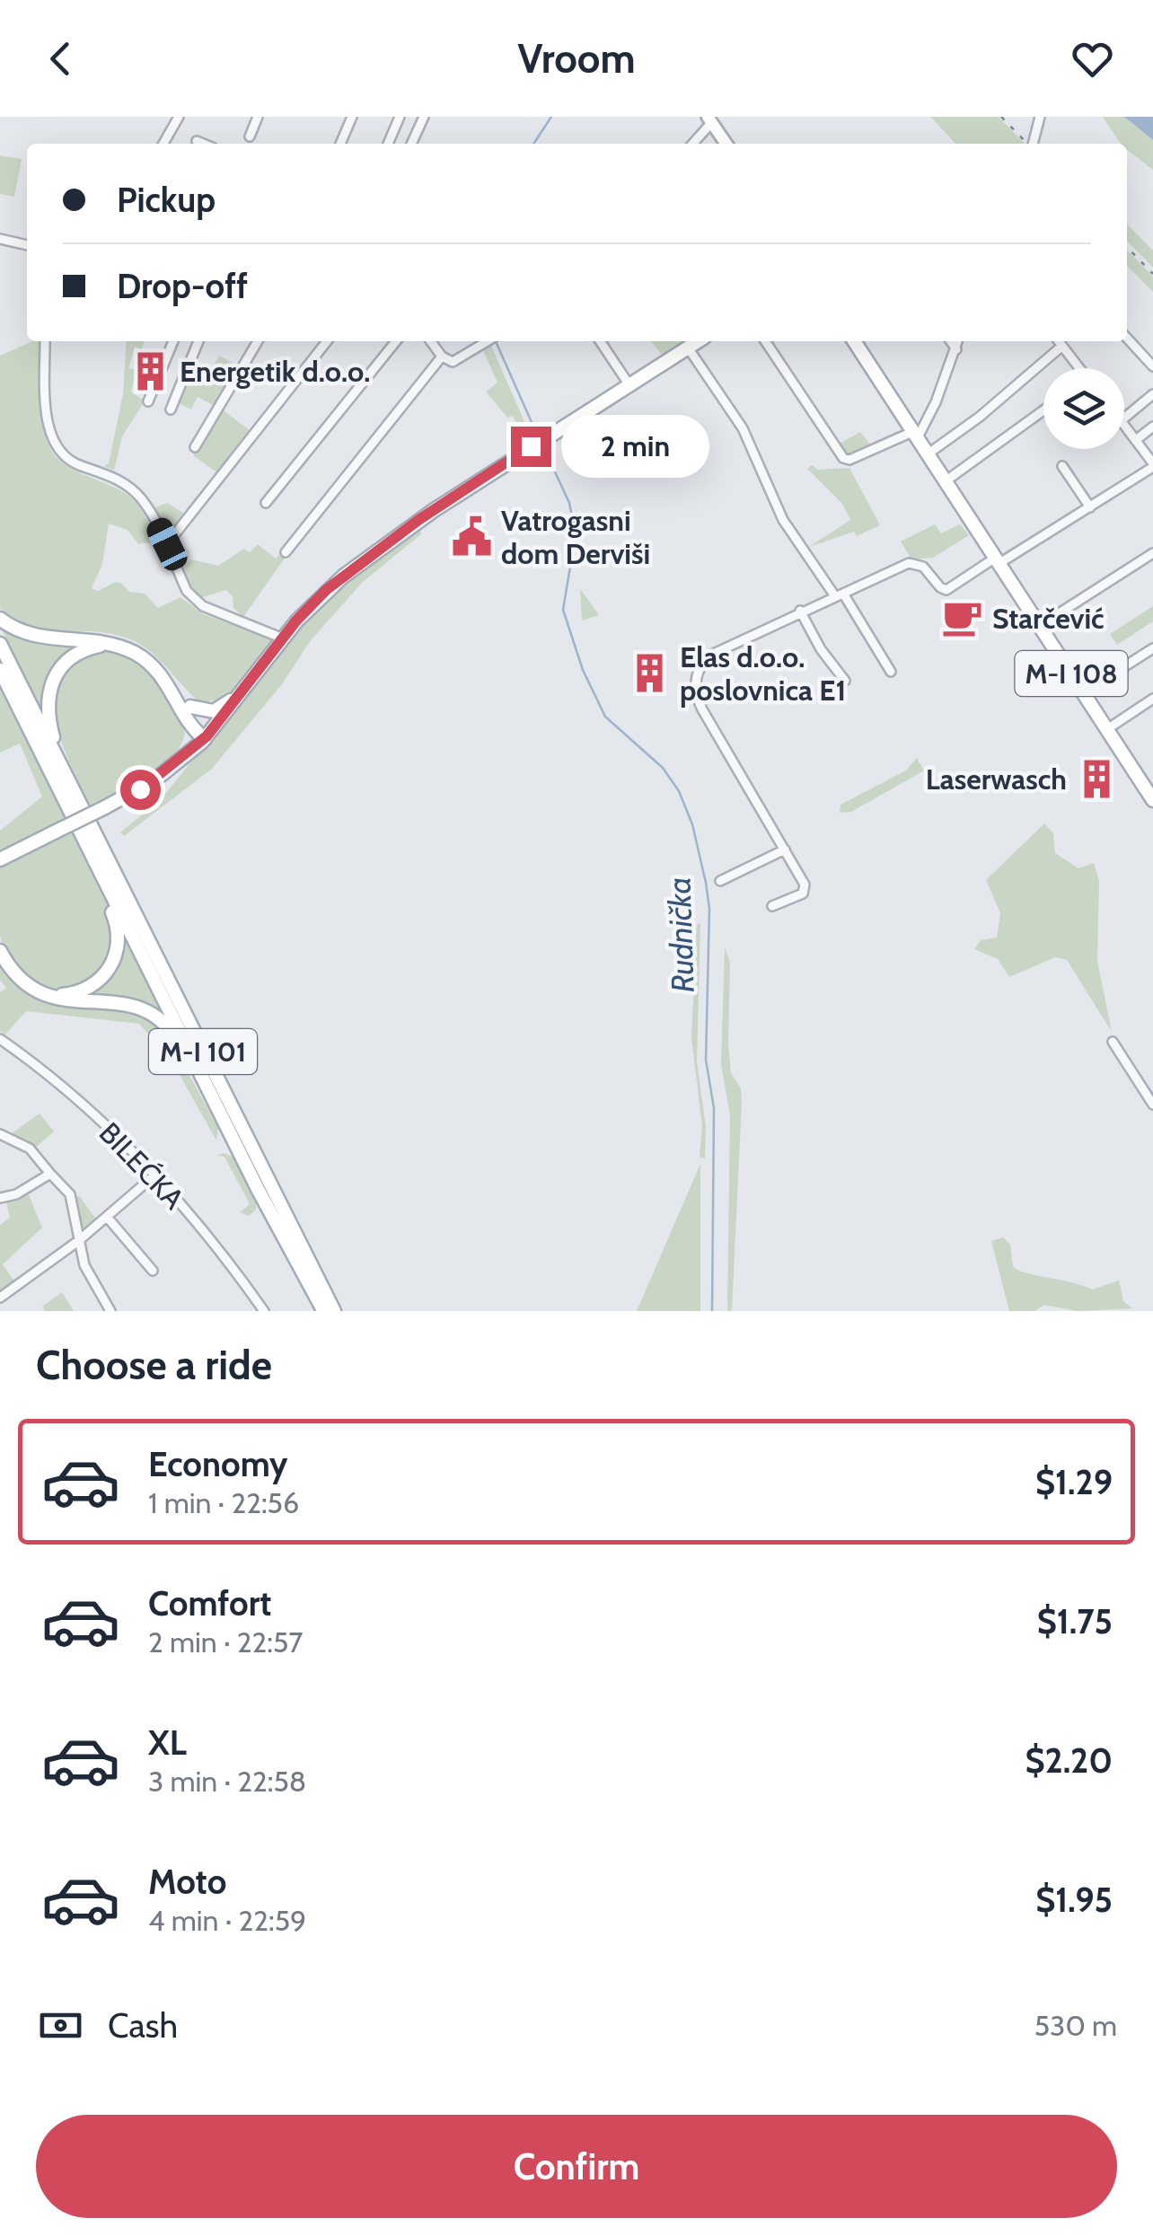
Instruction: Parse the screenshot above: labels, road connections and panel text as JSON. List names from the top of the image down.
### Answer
{
  "streets": {
    "main road": ["M-I 108", "M-I 101"],
    "street": ["BILEĆKA"]
  },
  "water": ["Rudnička"],
  "places": {
    "building": ["Energetik d.o.o.", "Elas d.o.o. poslovnica E1", "Laserwasch"],
    "public building": ["Vatrogasni dom Derviši"],
    "cafe": ["Starčević"]
  },
  "page": {
    "header": "Vroom",
    "banner": ["Pickup", "Drop-off"],
    "bubble": "2 min",
    "heading": "Choose a ride",
    "list": [
      {
        "name": "Economy",
        "note": "1 min · 22:56",
        "value": "$1.29"
      },
      {
        "name": "Comfort",
        "note": "2 min · 22:57",
        "value": "$1.75"
      },
      {
        "name": "XL",
        "note": "3 min · 22:58",
        "value": "$2.20"
      },
      {
        "name": "Moto",
        "note": "4 min · 22:59",
        "value": "$1.95"
      }
    ],
    "pay": ["Cash", "530 m"],
    "buttons": "Confirm"
  }
}
